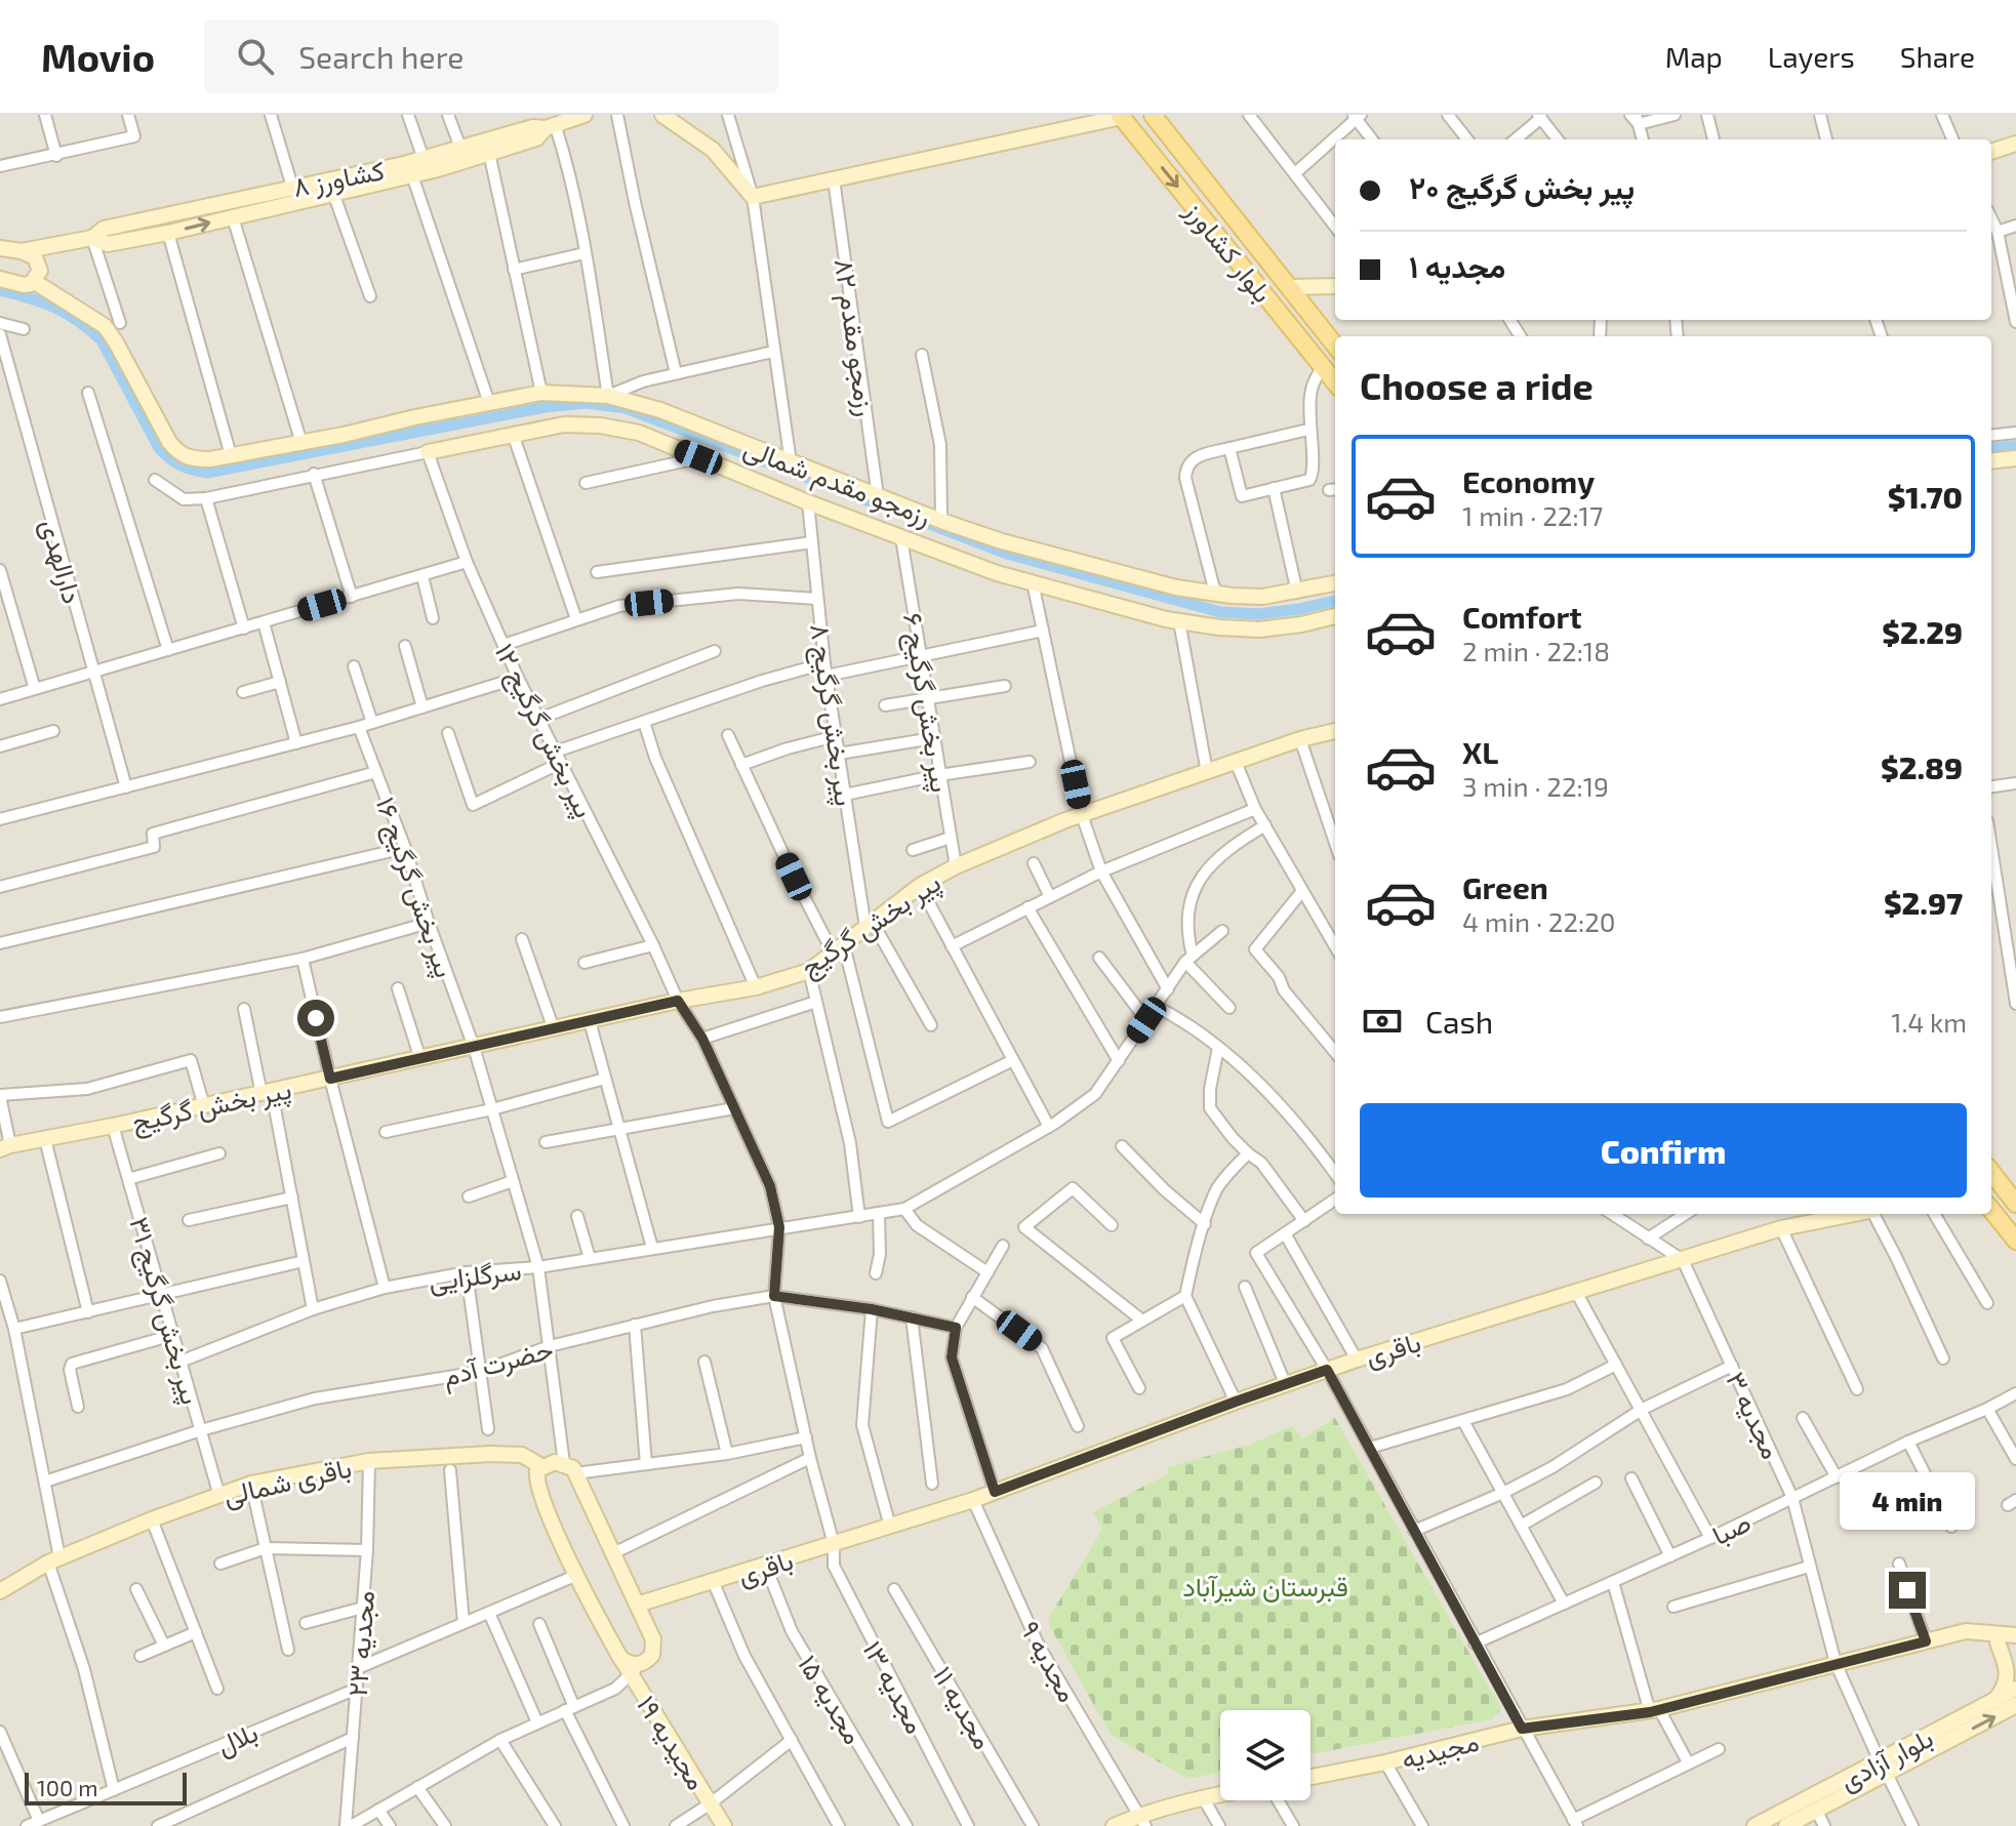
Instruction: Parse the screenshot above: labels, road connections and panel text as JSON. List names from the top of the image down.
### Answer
{
  "streets": {
    "main road": ["بلوار کشاورز"],
    "street": [
      "کشاورز ۸",
      "رزمجو مقدم ۸۲",
      "رزمجو مقدم شمالی",
      "دارالهدی",
      "پیر بخش گرگیج ۶",
      "پیر بخش گرگیج ۸",
      "پیر بخش گرگیج ۱۲",
      "پیر بخش گرگیج ۱۶",
      "پیر بخش گرگیج",
      "سرگلزایی",
      "پیر بخش گرگیج ۳۱",
      "باقری",
      "حضرت آدم",
      "مجدیه ۳",
      "باقری شمالی",
      "صبا",
      "مجدیه ۲۳",
      "مجدیه ۹",
      "مجدیه ۱۳",
      "مجدیه ۱۵",
      "مجدیه ۱۱",
      "بلال",
      "مجیدیه ۱۹",
      "مجیدیه",
      "بلوار آزادی"
    ]
  },
  "crossings": [
    ["رزمجو مقدم ۸۲", "رزمجو مقدم شمالی"],
    ["پیر بخش گرگیج ۶", "پیر بخش گرگیج"],
    ["پیر بخش گرگیج ۸", "پیر بخش گرگیج"],
    ["پیر بخش گرگیج ۱۲", "پیر بخش گرگیج"],
    ["پیر بخش گرگیج ۱۲", "سرگلزایی"],
    ["پیر بخش گرگیج ۱۲", "حضرت آدم"],
    ["پیر بخش گرگیج ۱۲", "مجدیه ۱۳"],
    ["پیر بخش گرگیج ۱۶", "پیر بخش گرگیج"],
    ["پیر بخش گرگیج ۱۶", "سرگلزایی"],
    ["پیر بخش گرگیج ۱۶", "حضرت آدم"],
    ["پیر بخش گرگیج", "پیر بخش گرگیج ۳۱"],
    ["سرگلزایی", "پیر بخش گرگیج ۳۱"],
    ["پیر بخش گرگیج ۳۱", "حضرت آدم"],
    ["پیر بخش گرگیج ۳۱", "باقری شمالی"],
    ["باقری", "مجدیه ۳"],
    ["باقری", "مجدیه ۹"],
    ["باقری", "مجدیه ۱۳"],
    ["باقری", "مجدیه ۱۵"],
    ["حضرت آدم", "مجدیه ۱۳"],
    ["مجدیه ۳", "صبا"],
    ["مجدیه ۳", "مجیدیه"],
    ["مجدیه ۳", "بلوار آزادی"],
    ["باقری شمالی", "مجدیه ۲۳"],
    ["مجدیه ۲۳", "بلال"]
  ],
  "parks": ["قبرستان شیرآباد"],
  "scale_bar": "100 m",
  "page": {
    "header": "Movio",
    "search": "Search here",
    "nav": ["Map", "Layers", "Share"],
    "banner": ["پیر بخش گرگیج ۲۰", "مجدیه ۱"],
    "heading": "Choose a ride",
    "list": [
      {
        "name": "Economy",
        "note": "1 min · 22:17",
        "value": "$1.70"
      },
      {
        "name": "Comfort",
        "note": "2 min · 22:18",
        "value": "$2.29"
      },
      {
        "name": "XL",
        "note": "3 min · 22:19",
        "value": "$2.89"
      },
      {
        "name": "Green",
        "note": "4 min · 22:20",
        "value": "$2.97"
      }
    ],
    "pay": ["Cash", "1.4 km"],
    "buttons": "Confirm",
    "bubble": "4 min",
    "scale": "100 m"
  }
}
